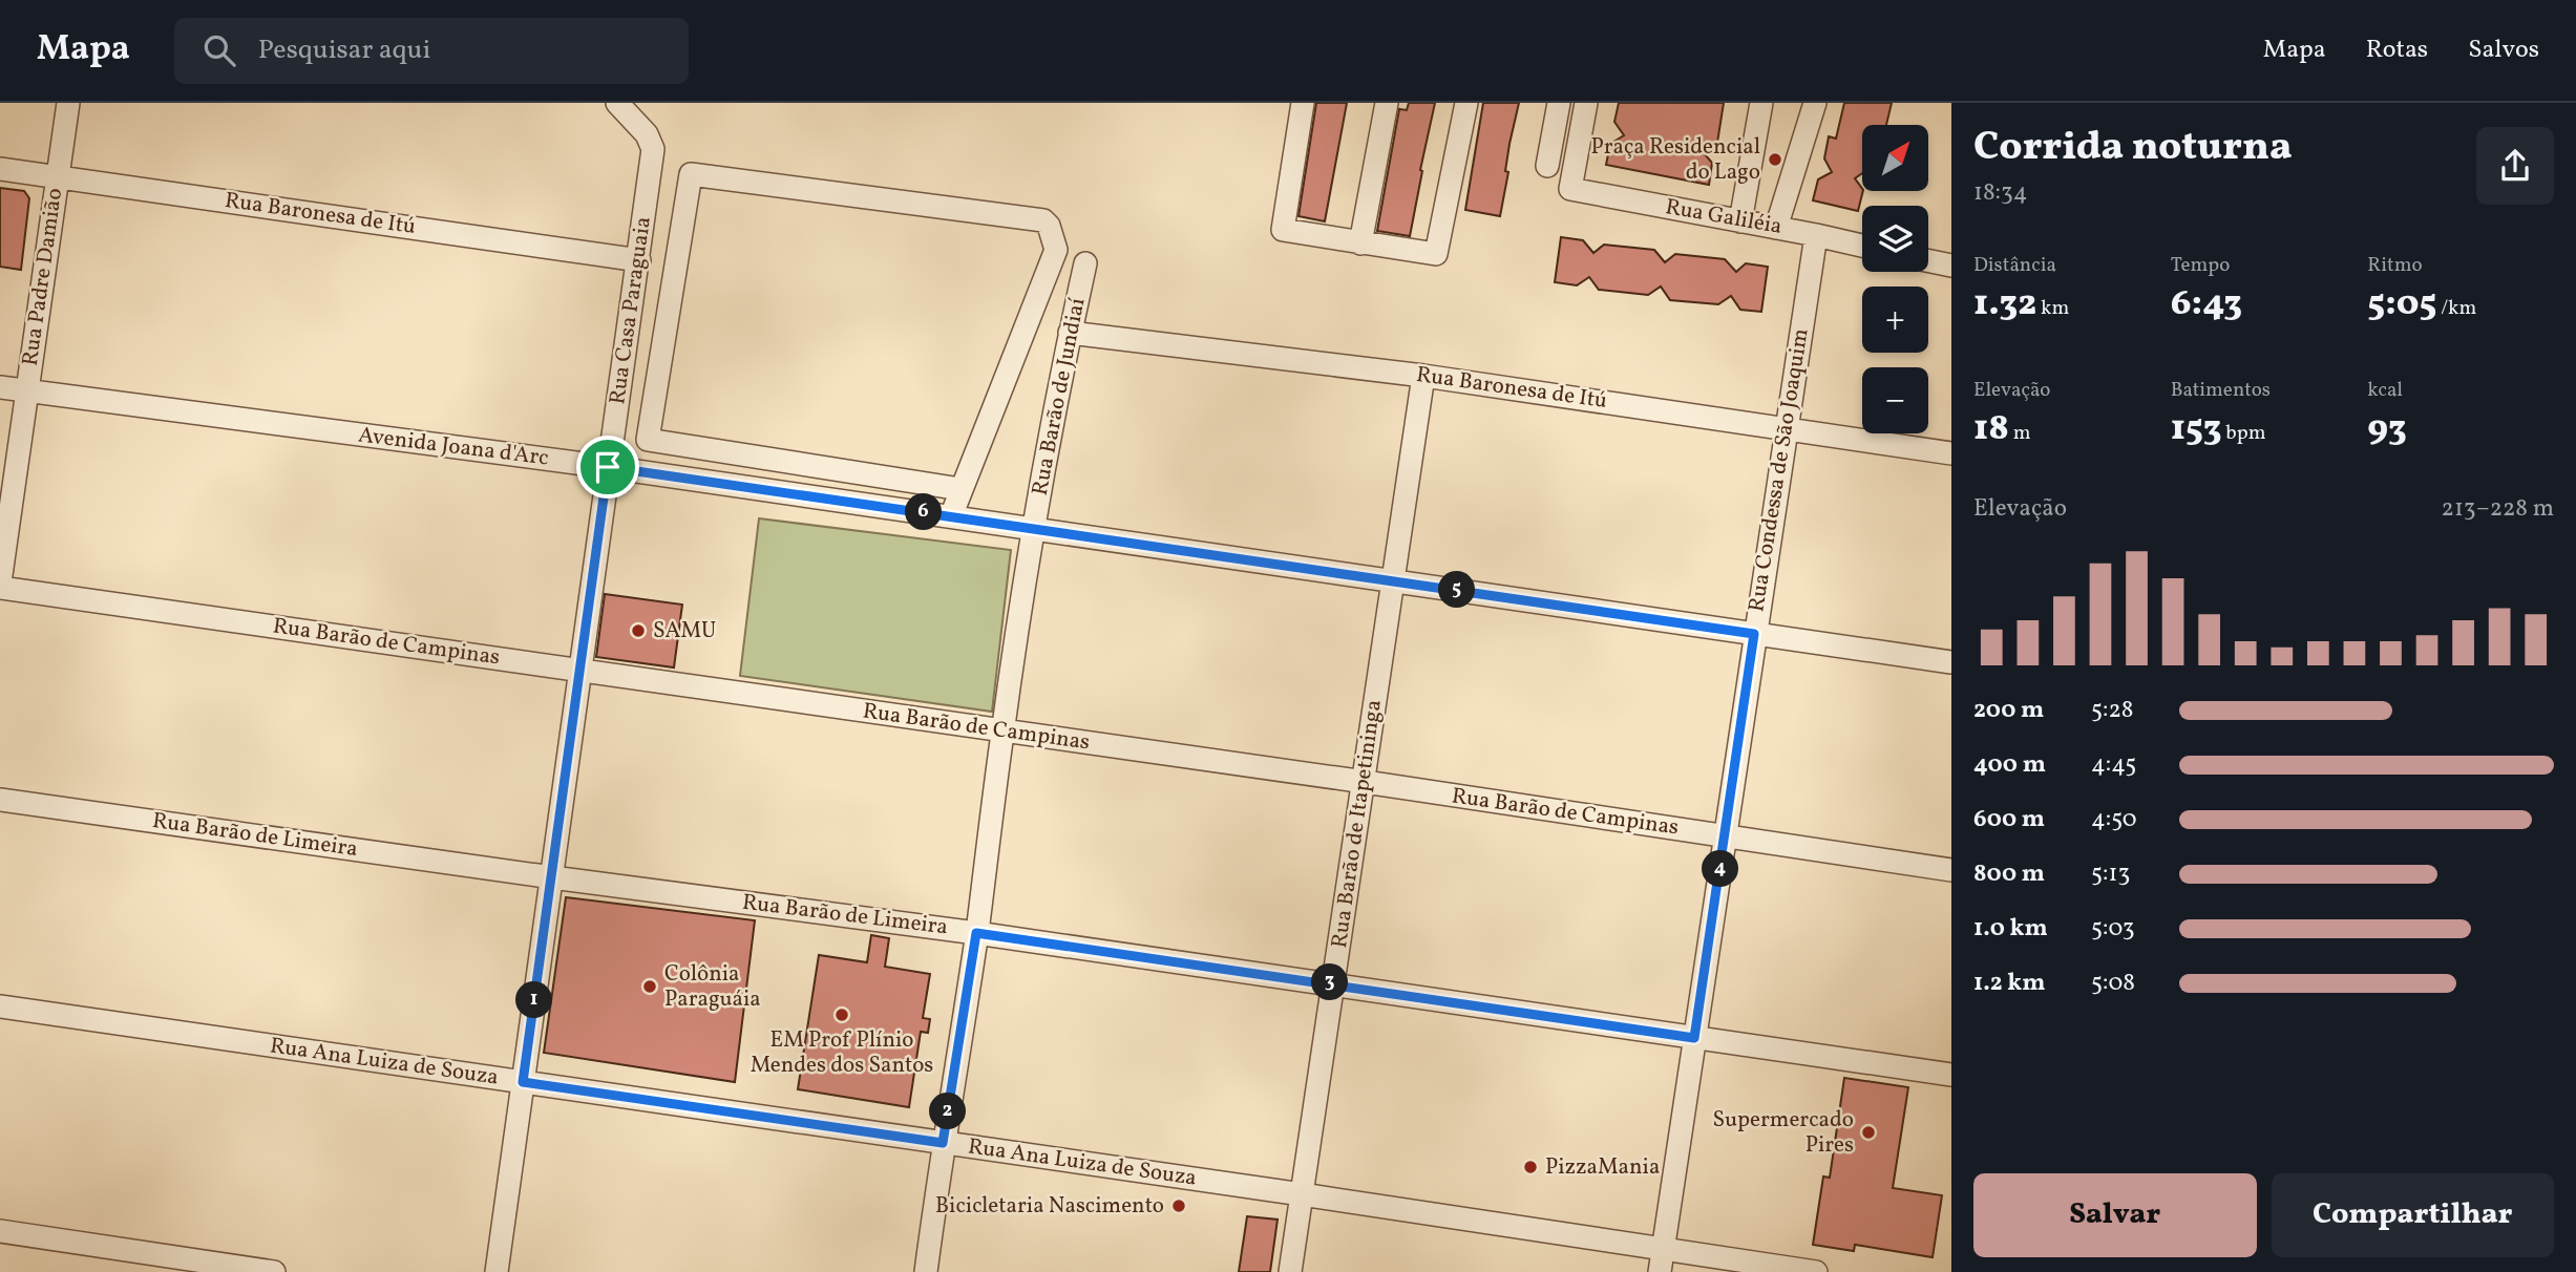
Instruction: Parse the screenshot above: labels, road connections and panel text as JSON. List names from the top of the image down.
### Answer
{
  "streets": {
    "street": [
      "Rua Baronesa de Itú",
      "Rua Galiléia",
      "Rua Padre Damião",
      "Rua Casa Paraguaia",
      "Rua Barão de Jundiaí",
      "Avenida Joana d'Arc",
      "Rua Condessa de São Joaquim",
      "Rua Barão de Campinas",
      "Rua Barão de Itapetininga",
      "Rua Barão de Limeira",
      "Rua Ana Luiza de Souza"
    ]
  },
  "crossings": [
    ["Rua Baronesa de Itú", "Rua Padre Damião"],
    ["Rua Baronesa de Itú", "Rua Casa Paraguaia"],
    ["Rua Baronesa de Itú", "Rua Barão de Jundiaí"],
    ["Rua Baronesa de Itú", "Rua Condessa de São Joaquim"],
    ["Rua Baronesa de Itú", "Rua Barão de Itapetininga"],
    ["Rua Galiléia", "Rua Condessa de São Joaquim"],
    ["Rua Padre Damião", "Avenida Joana d'Arc"],
    ["Rua Padre Damião", "Rua Barão de Campinas"],
    ["Rua Casa Paraguaia", "Avenida Joana d'Arc"],
    ["Rua Casa Paraguaia", "Rua Barão de Campinas"],
    ["Rua Casa Paraguaia", "Rua Barão de Limeira"],
    ["Rua Casa Paraguaia", "Rua Ana Luiza de Souza"],
    ["Rua Barão de Jundiaí", "Avenida Joana d'Arc"],
    ["Rua Barão de Jundiaí", "Rua Barão de Campinas"],
    ["Rua Barão de Jundiaí", "Rua Barão de Limeira"],
    ["Rua Barão de Jundiaí", "Rua Ana Luiza de Souza"],
    ["Avenida Joana d'Arc", "Rua Condessa de São Joaquim"],
    ["Avenida Joana d'Arc", "Rua Barão de Itapetininga"],
    ["Rua Condessa de São Joaquim", "Rua Barão de Campinas"],
    ["Rua Condessa de São Joaquim", "Rua Barão de Limeira"],
    ["Rua Condessa de São Joaquim", "Rua Ana Luiza de Souza"],
    ["Rua Barão de Campinas", "Rua Barão de Itapetininga"],
    ["Rua Barão de Itapetininga", "Rua Barão de Limeira"],
    ["Rua Barão de Itapetininga", "Rua Ana Luiza de Souza"]
  ],
  "places": [
    "Praça Residencial do Lago",
    "SAMU",
    "Colônia Paraguáia",
    "EM Prof Plínio Mendes dos Santos",
    "Supermercado Pires",
    "PizzaMania",
    "Bicicletaria Nascimento"
  ],
  "north": "top right",
  "page": {
    "header": "Mapa",
    "search": "Pesquisar aqui",
    "nav": ["Mapa", "Rotas", "Salvos"],
    "heading": ["Corrida noturna", "18:34"],
    "map_buttons": ["+", "−"],
    "stats": [
      ["Distância", "1.32 km"],
      ["Tempo", "6:43"],
      ["Ritmo", "5:05 /km"],
      ["Elevação", "18 m"],
      ["Batimentos", "153 bpm"],
      ["kcal", "93"]
    ],
    "chart": ["Elevação", "213–228 m"],
    "pins": [
      "6",
      "5",
      "4",
      "3",
      "1",
      "2"
    ],
    "list": [
      {
        "name": "200 m",
        "note": "5:28"
      },
      {
        "name": "400 m",
        "note": "4:45"
      },
      {
        "name": "600 m",
        "note": "4:50"
      },
      {
        "name": "800 m",
        "note": "5:13"
      },
      {
        "name": "1.0 km",
        "note": "5:03"
      },
      {
        "name": "1.2 km",
        "note": "5:08"
      }
    ],
    "buttons": ["Salvar", "Compartilhar"]
  }
}
